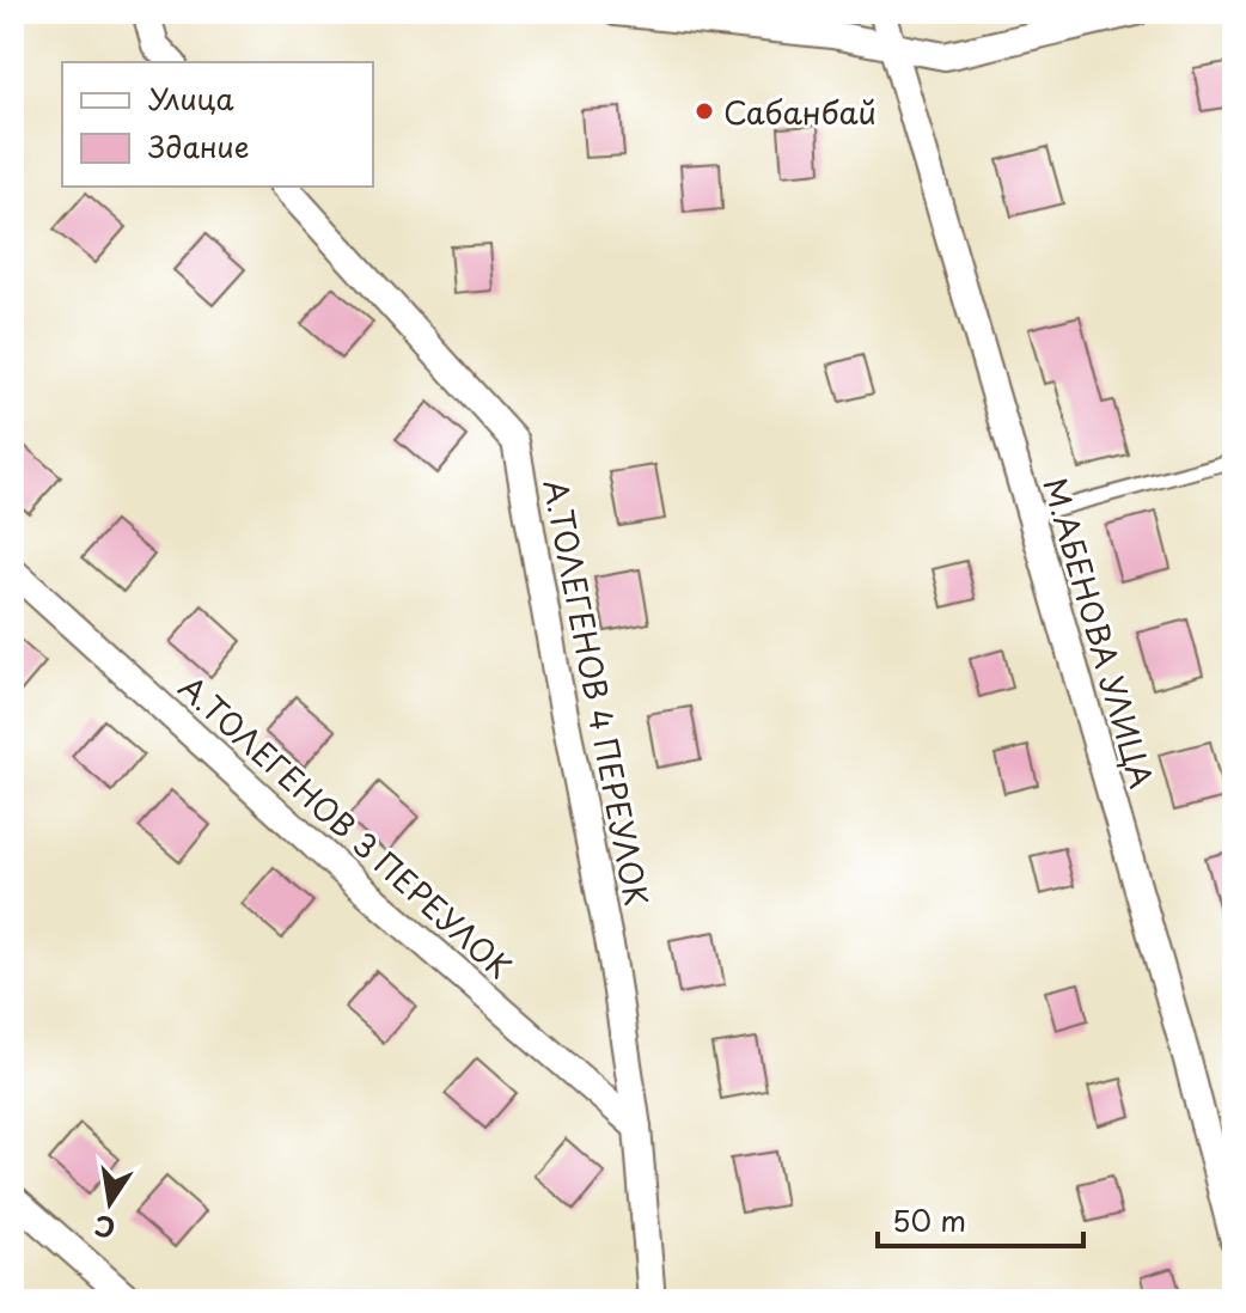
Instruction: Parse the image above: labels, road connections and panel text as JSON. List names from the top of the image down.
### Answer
{
  "streets": {
    "street": ["М.АБЕНОВА УЛИЦА", "А.ТОЛЕГЕНОВ 4 ПЕРЕУЛОК", "А.ТОЛЕГЕНОВ 3 ПЕРЕУЛОК"]
  },
  "crossings": [
    ["А.ТОЛЕГЕНОВ 4 ПЕРЕУЛОК", "А.ТОЛЕГЕНОВ 3 ПЕРЕУЛОК"]
  ],
  "places": ["Сабанбай"],
  "legend": ["Улица", "Здание"],
  "scale_bar": "50 m",
  "north": "bottom"
}
